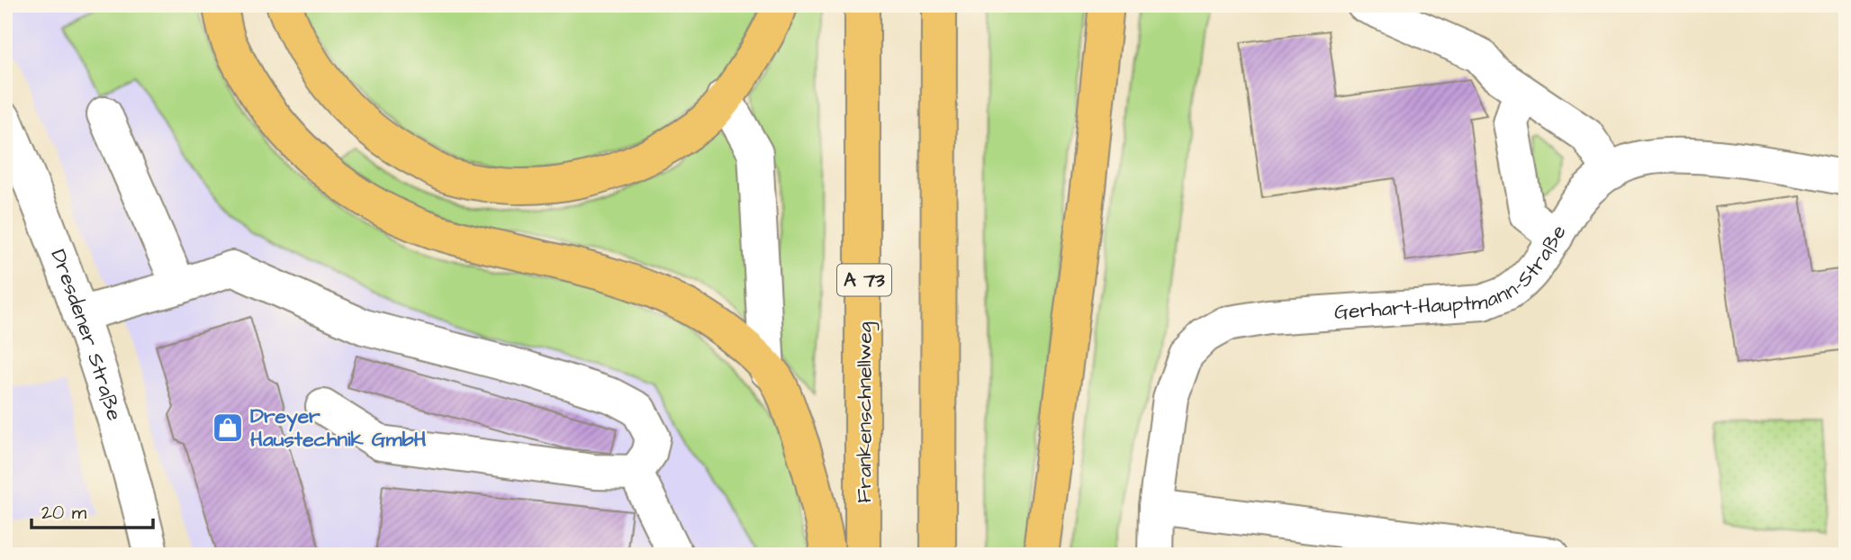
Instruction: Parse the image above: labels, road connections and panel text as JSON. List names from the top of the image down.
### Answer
{
  "streets": {
    "highway": ["A 73", "Frankenschnellweg"],
    "street": ["Gerhart-Hauptmann-Straße", "Dresdener Straße"]
  },
  "places": {
    "shop": ["Dreyer Haustechnik GmbH"]
  },
  "scale_bar": "20 m"
}
